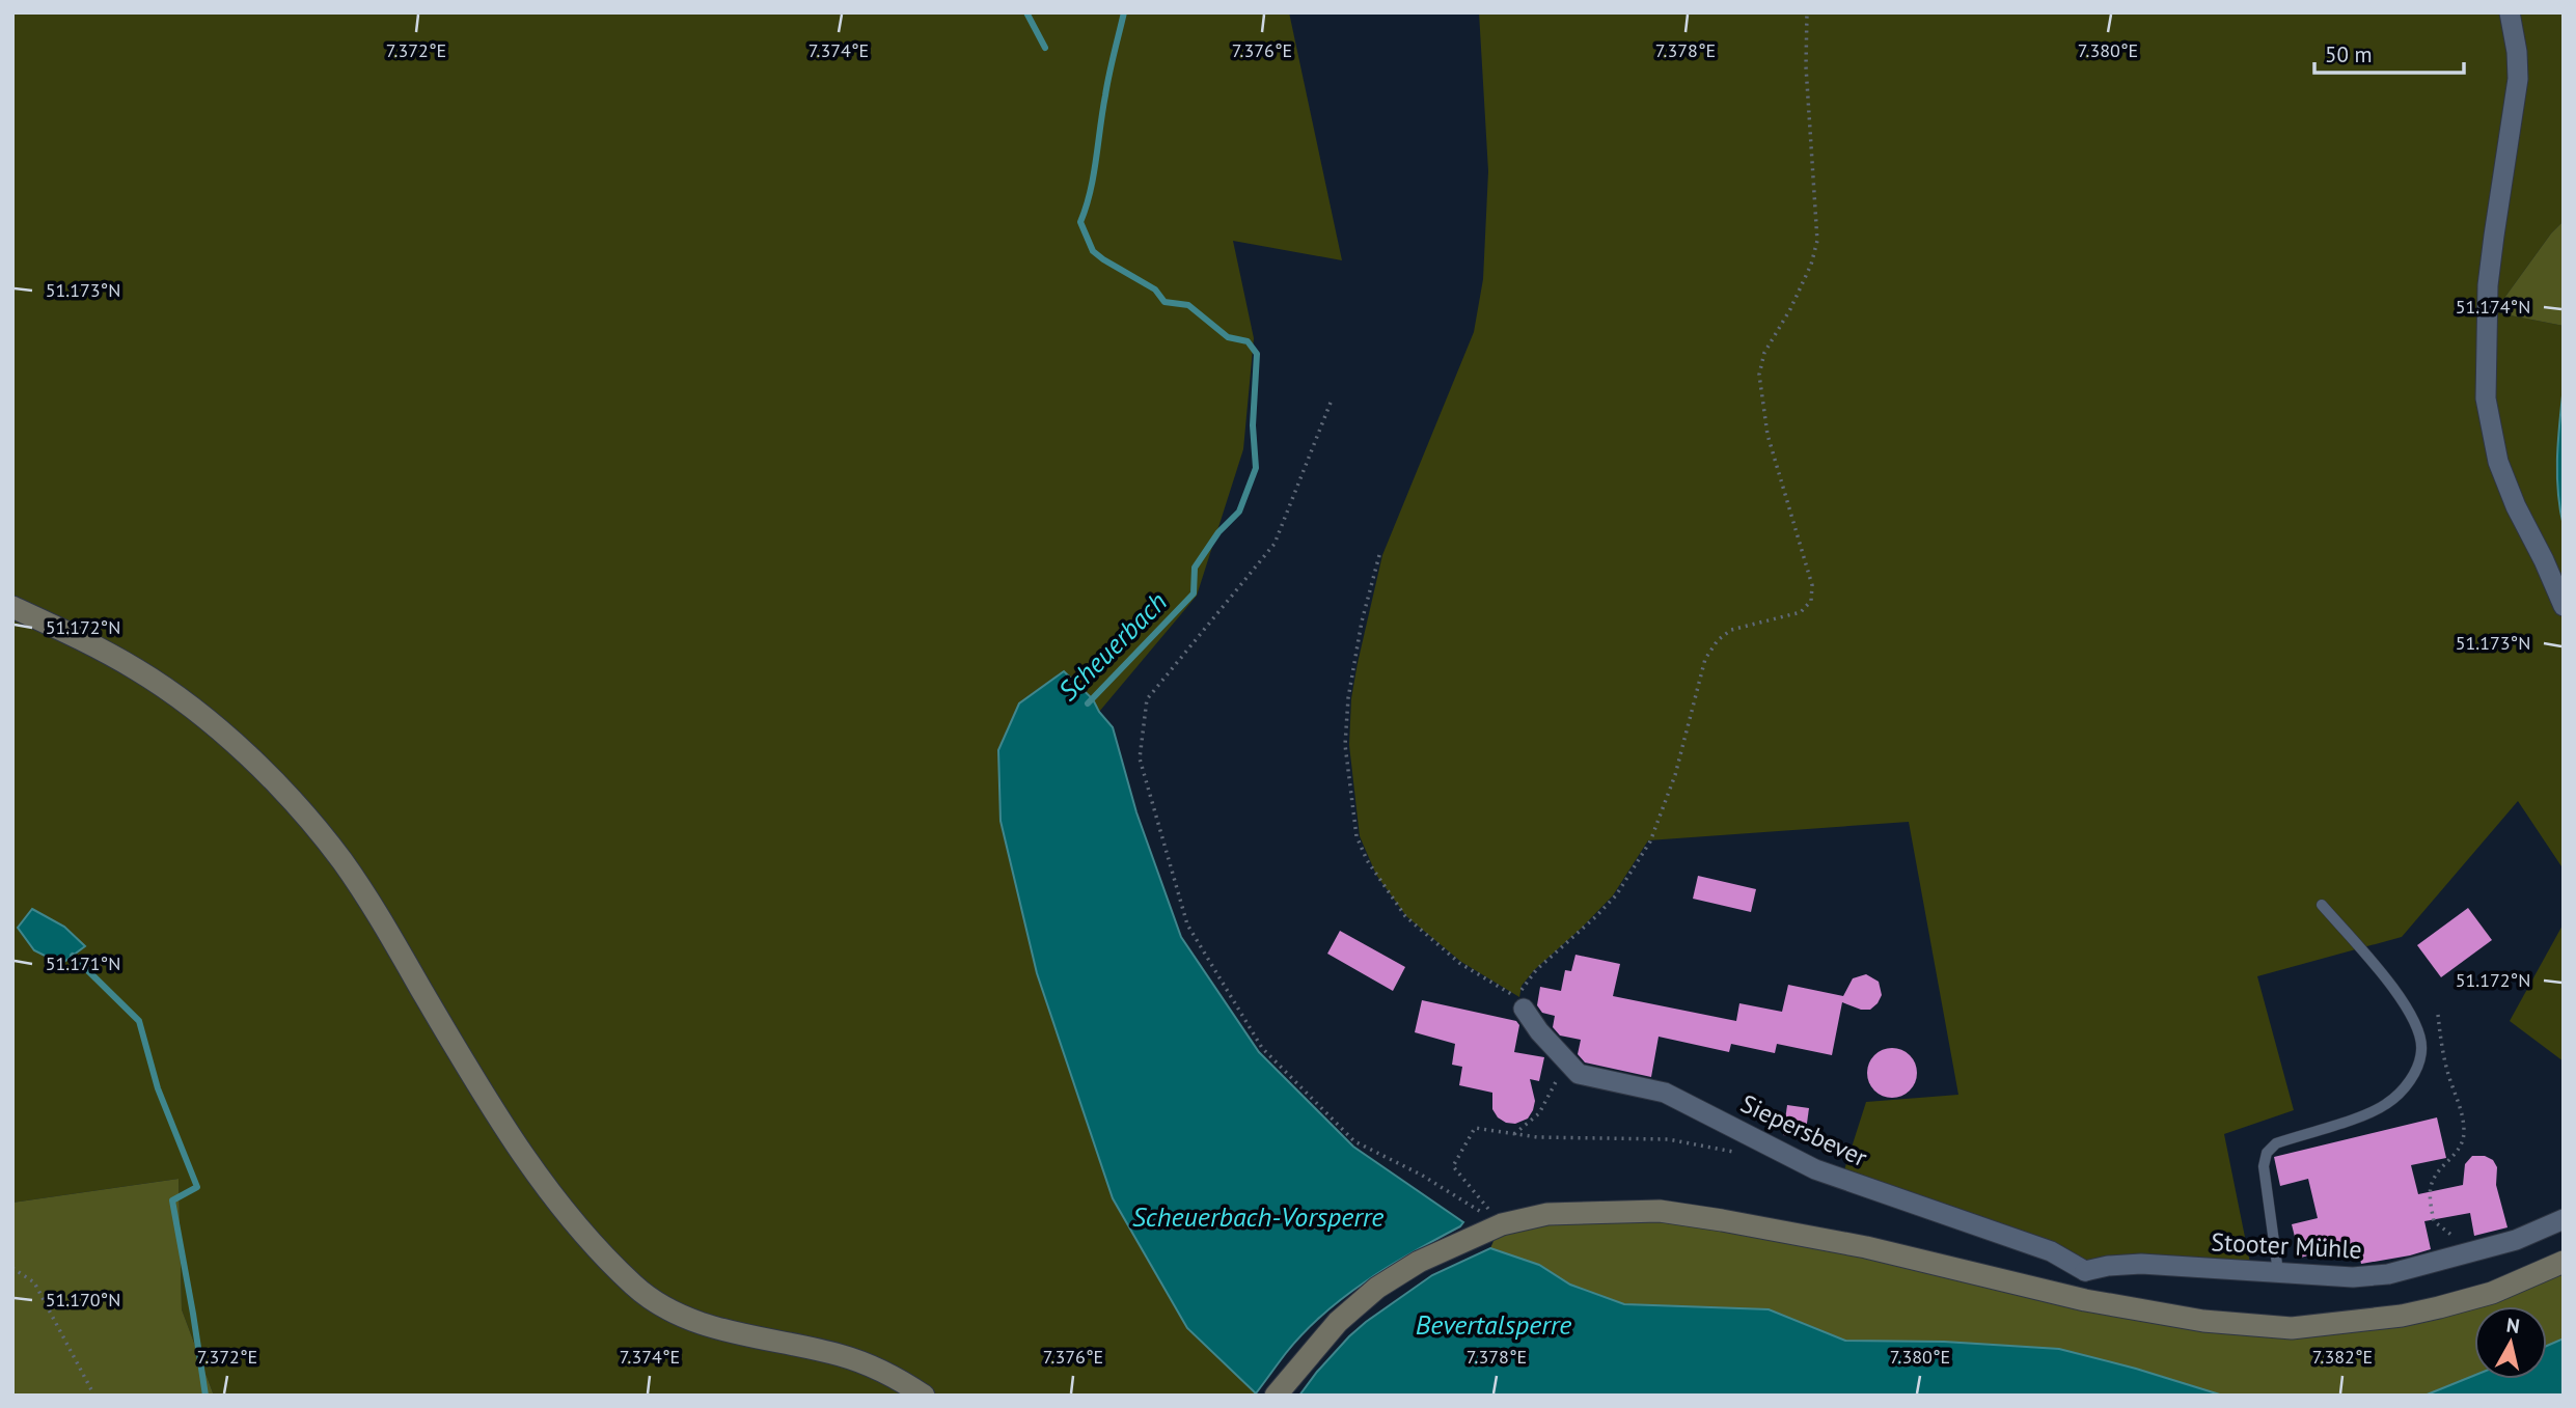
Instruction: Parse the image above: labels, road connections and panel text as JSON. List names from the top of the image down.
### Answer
{
  "streets": {
    "street": ["Siepersbever", "Stooter Mühle"]
  },
  "crossings": [
    ["Siepersbever", "Stooter Mühle"]
  ],
  "water": ["Scheuerbach", "Scheuerbach-Vorsperre", "Bevertalsperre"],
  "scale_bar": "50 m",
  "north": "top",
  "coordinates": [
    "7.372°E",
    "7.374°E",
    "7.376°E",
    "7.378°E",
    "7.380°E",
    "51.173°N",
    "51.174°N",
    "51.172°N",
    "51.171°N",
    "51.170°N",
    "7.382°E"
  ]
}
